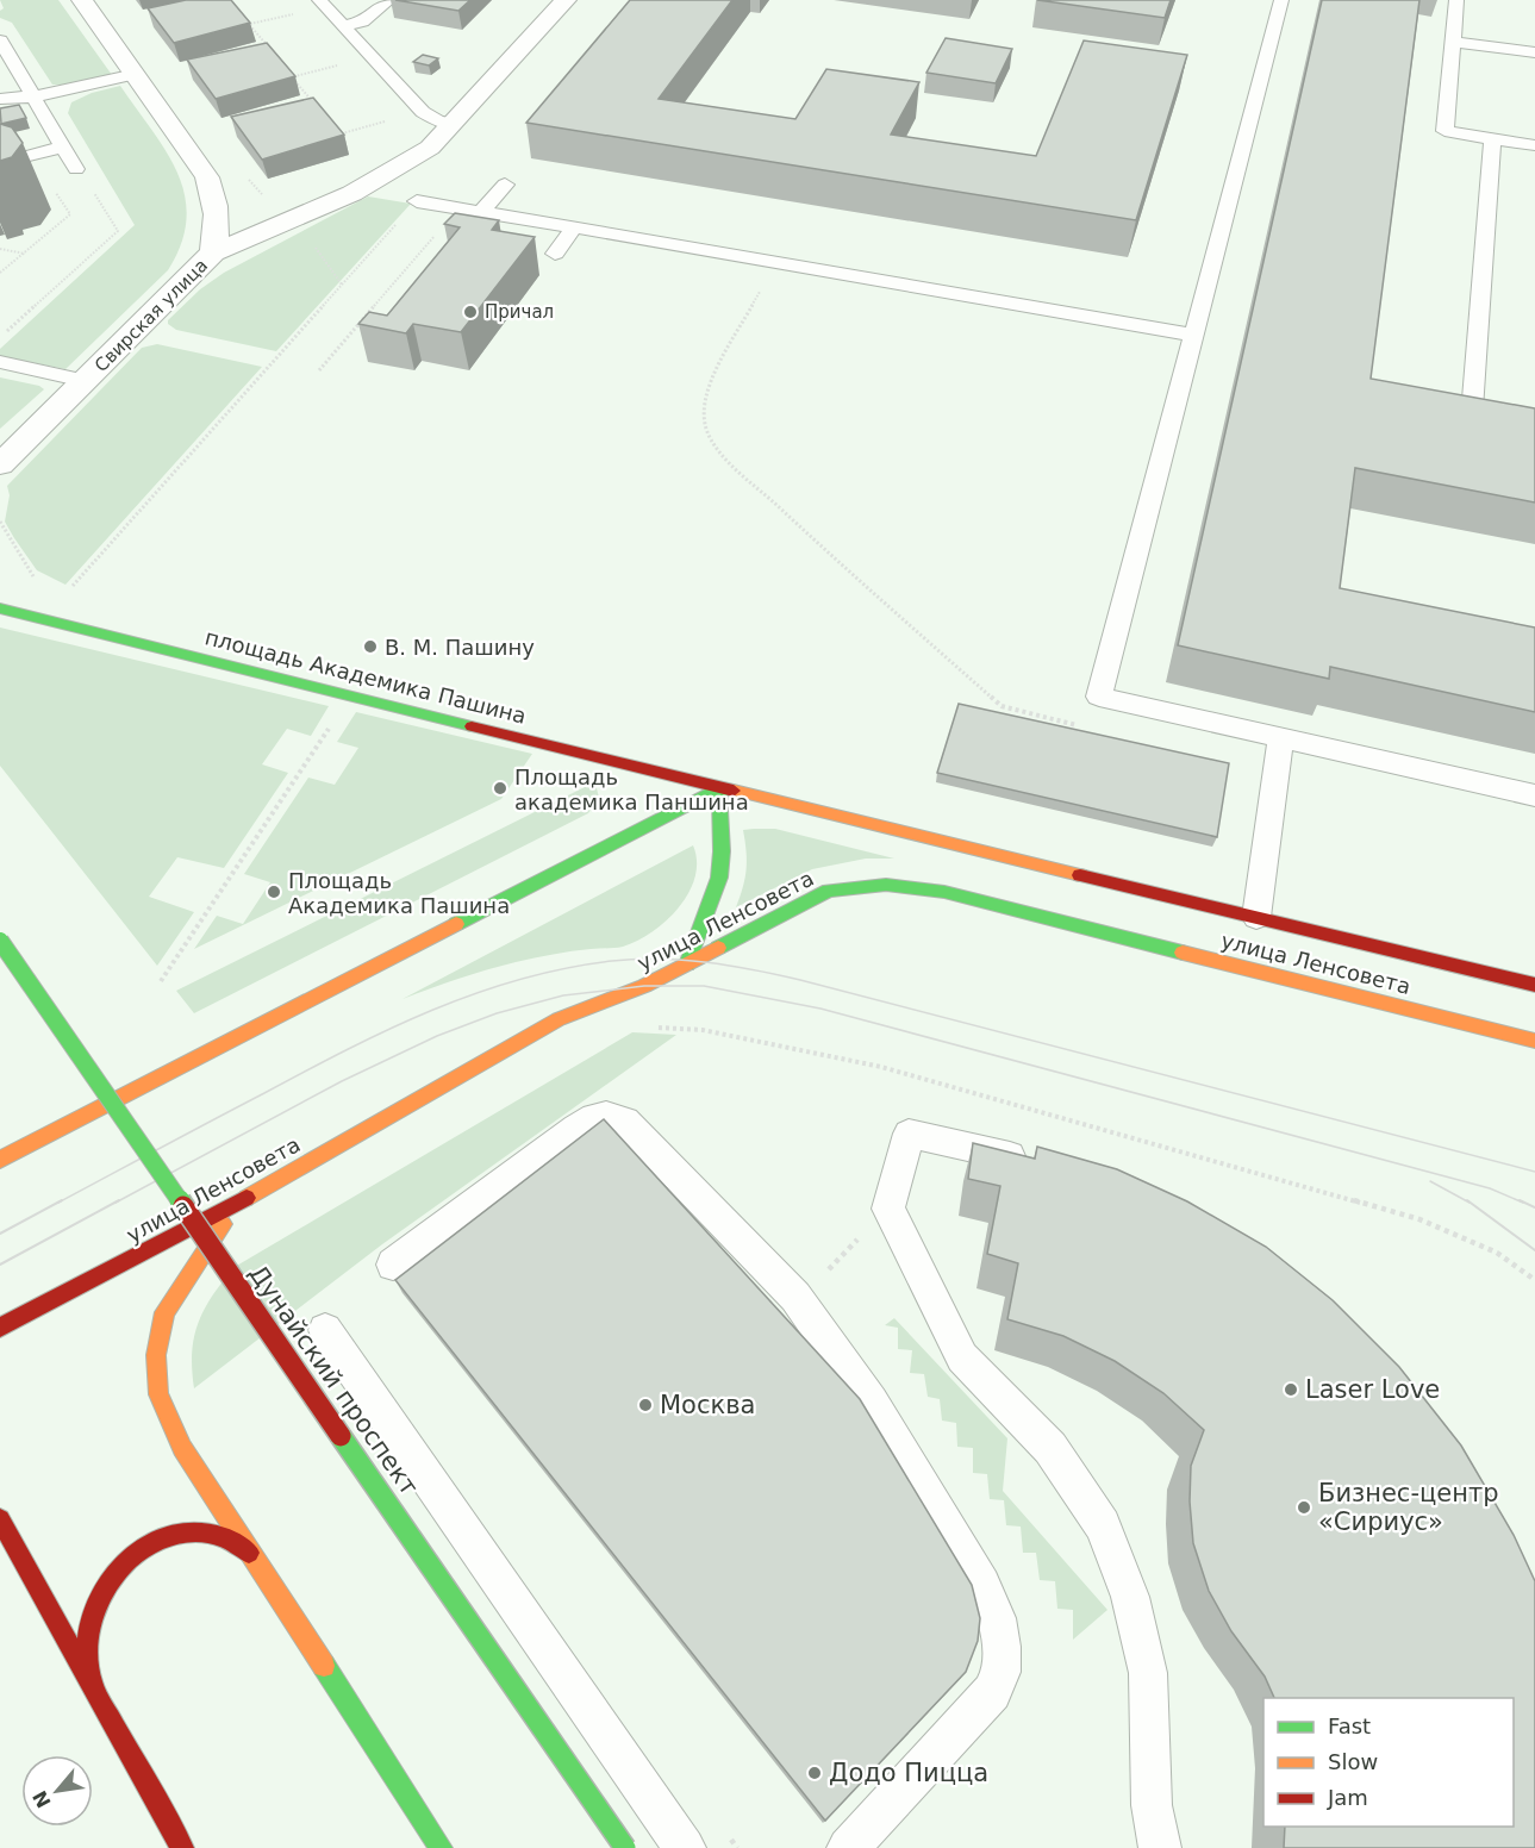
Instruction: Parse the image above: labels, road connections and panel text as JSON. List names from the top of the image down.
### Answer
{
  "streets": {
    "street": [
      "Свирская улица",
      "площадь Академика Пашина",
      "улица Ленсовета",
      "Дунайский проспект"
    ]
  },
  "crossings": [
    ["площадь Академика Пашина", "улица Ленсовета"]
  ],
  "places": [
    "Причал",
    "В. М. Пашину",
    "Площадь академика Паншина",
    "Площадь Академика Пашина",
    "Laser Love",
    "Москва",
    "Бизнес-центр «Сириус»",
    "Додо Пицца"
  ],
  "legend": ["Fast", "Slow", "Jam"],
  "north": "bottom left"
}
